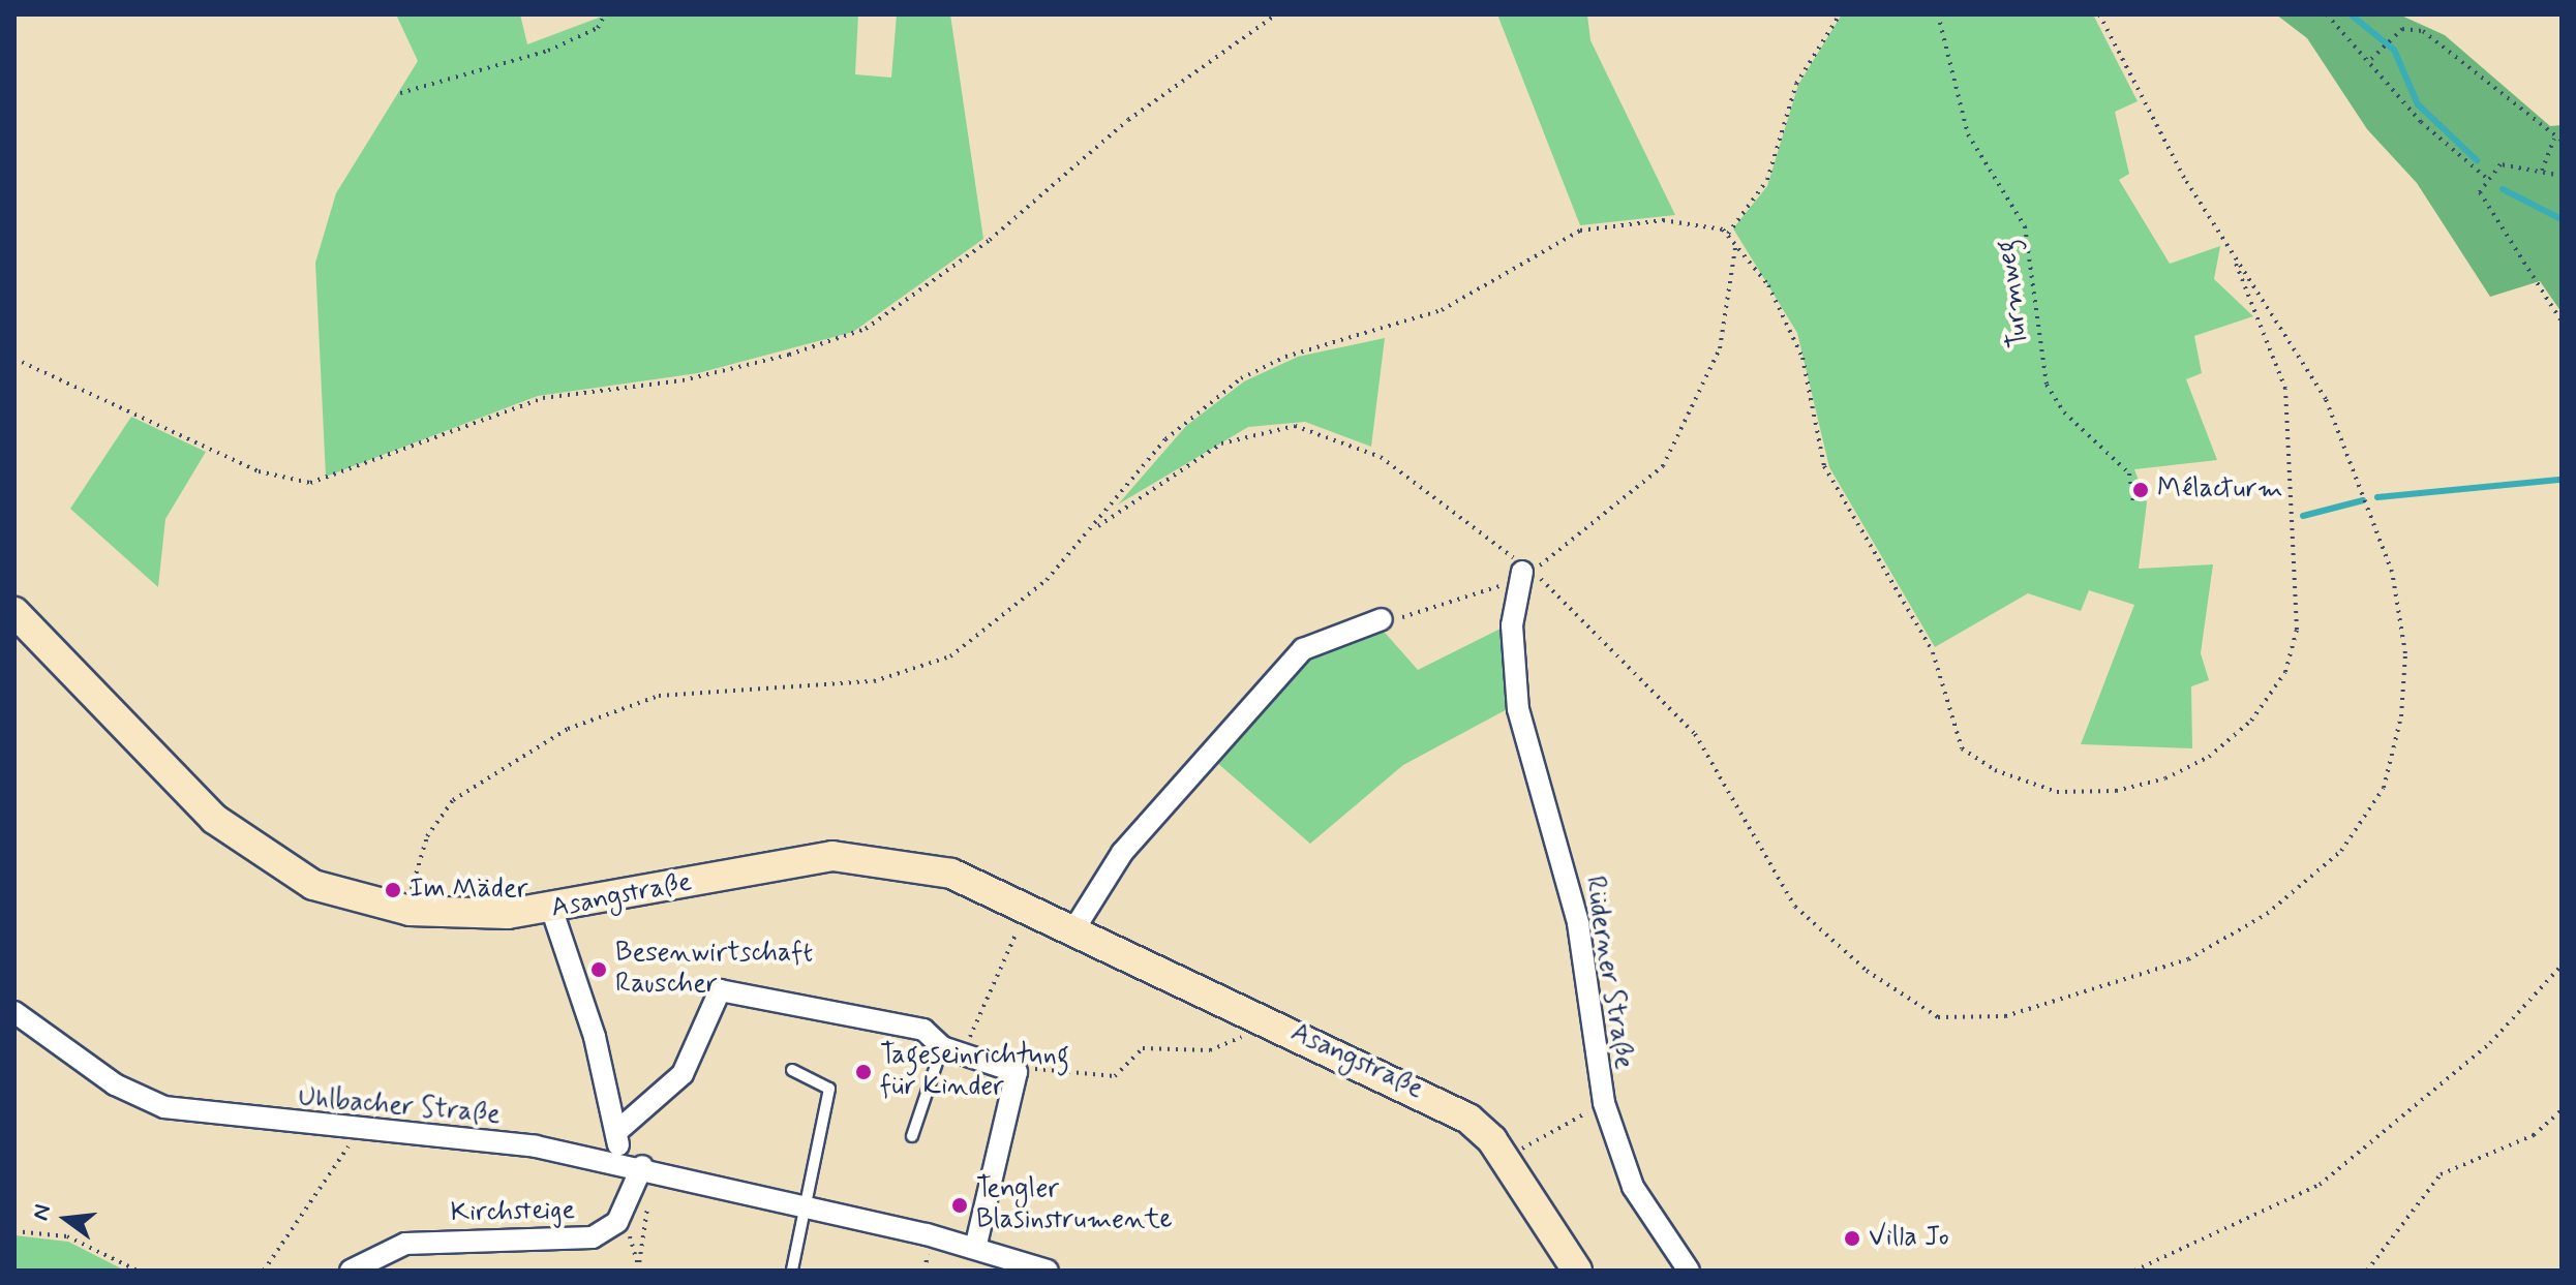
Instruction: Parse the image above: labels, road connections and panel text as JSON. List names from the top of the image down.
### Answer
{
  "streets": {
    "street": [
      "Asangstraße",
      "Rüderner Straße",
      "Uhlbacher Straße",
      "Kirchsteige"
    ],
    "path": ["Turmweg"]
  },
  "crossings": [
    ["Uhlbacher Straße", "Kirchsteige"]
  ],
  "places": [
    "Mélacturm",
    "Im Mäder",
    "Besenwirtschaft Rauscher",
    "Tageseinrichtung für Kinder",
    "Tengler Blasinstrumente",
    "Villa Jo"
  ],
  "north": "left"
}
